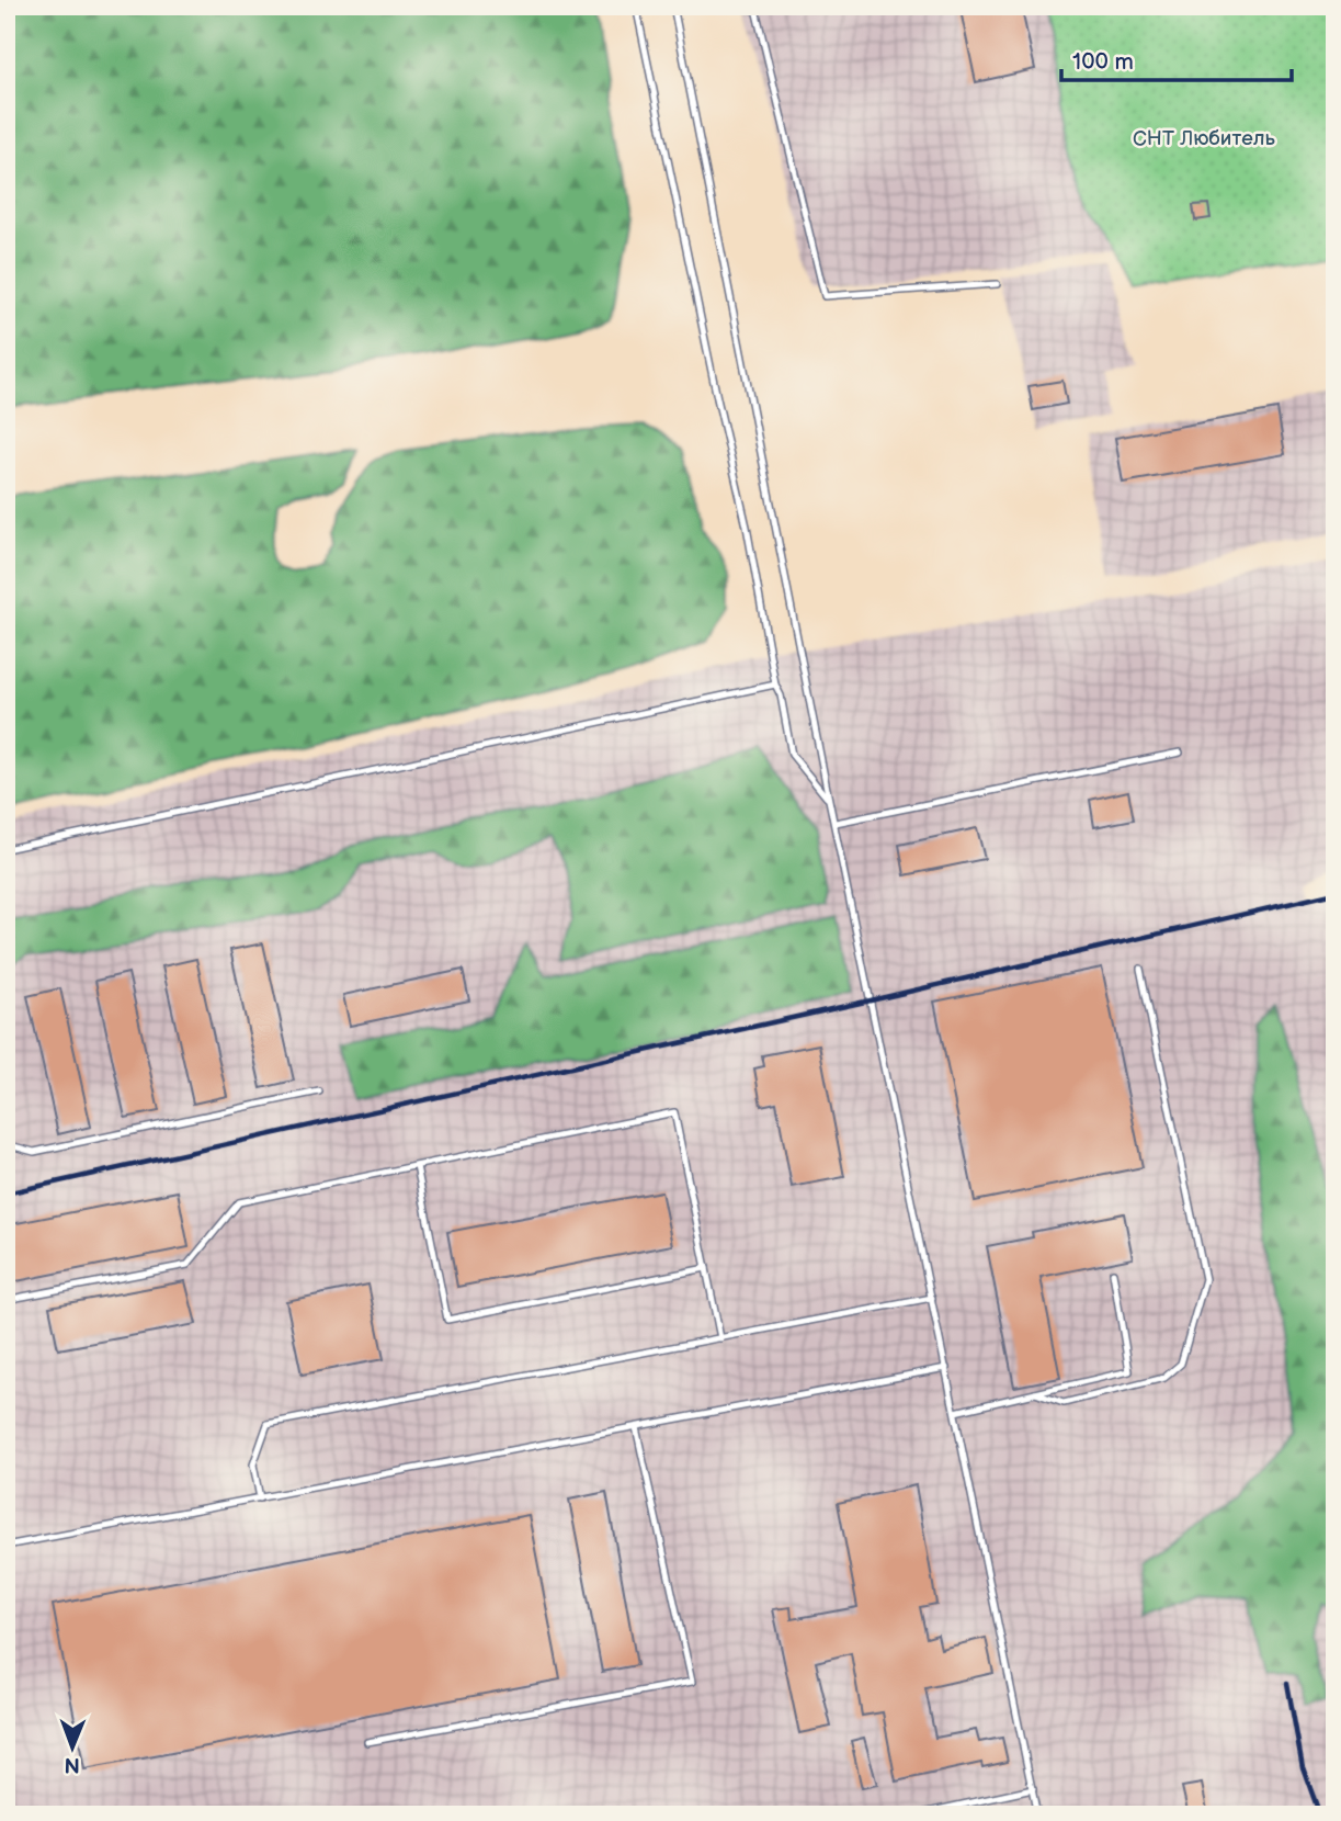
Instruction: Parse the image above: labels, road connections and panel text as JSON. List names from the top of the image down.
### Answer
{
  "parks": ["СНТ Любитель"],
  "scale_bar": "100 m",
  "north": "bottom"
}
